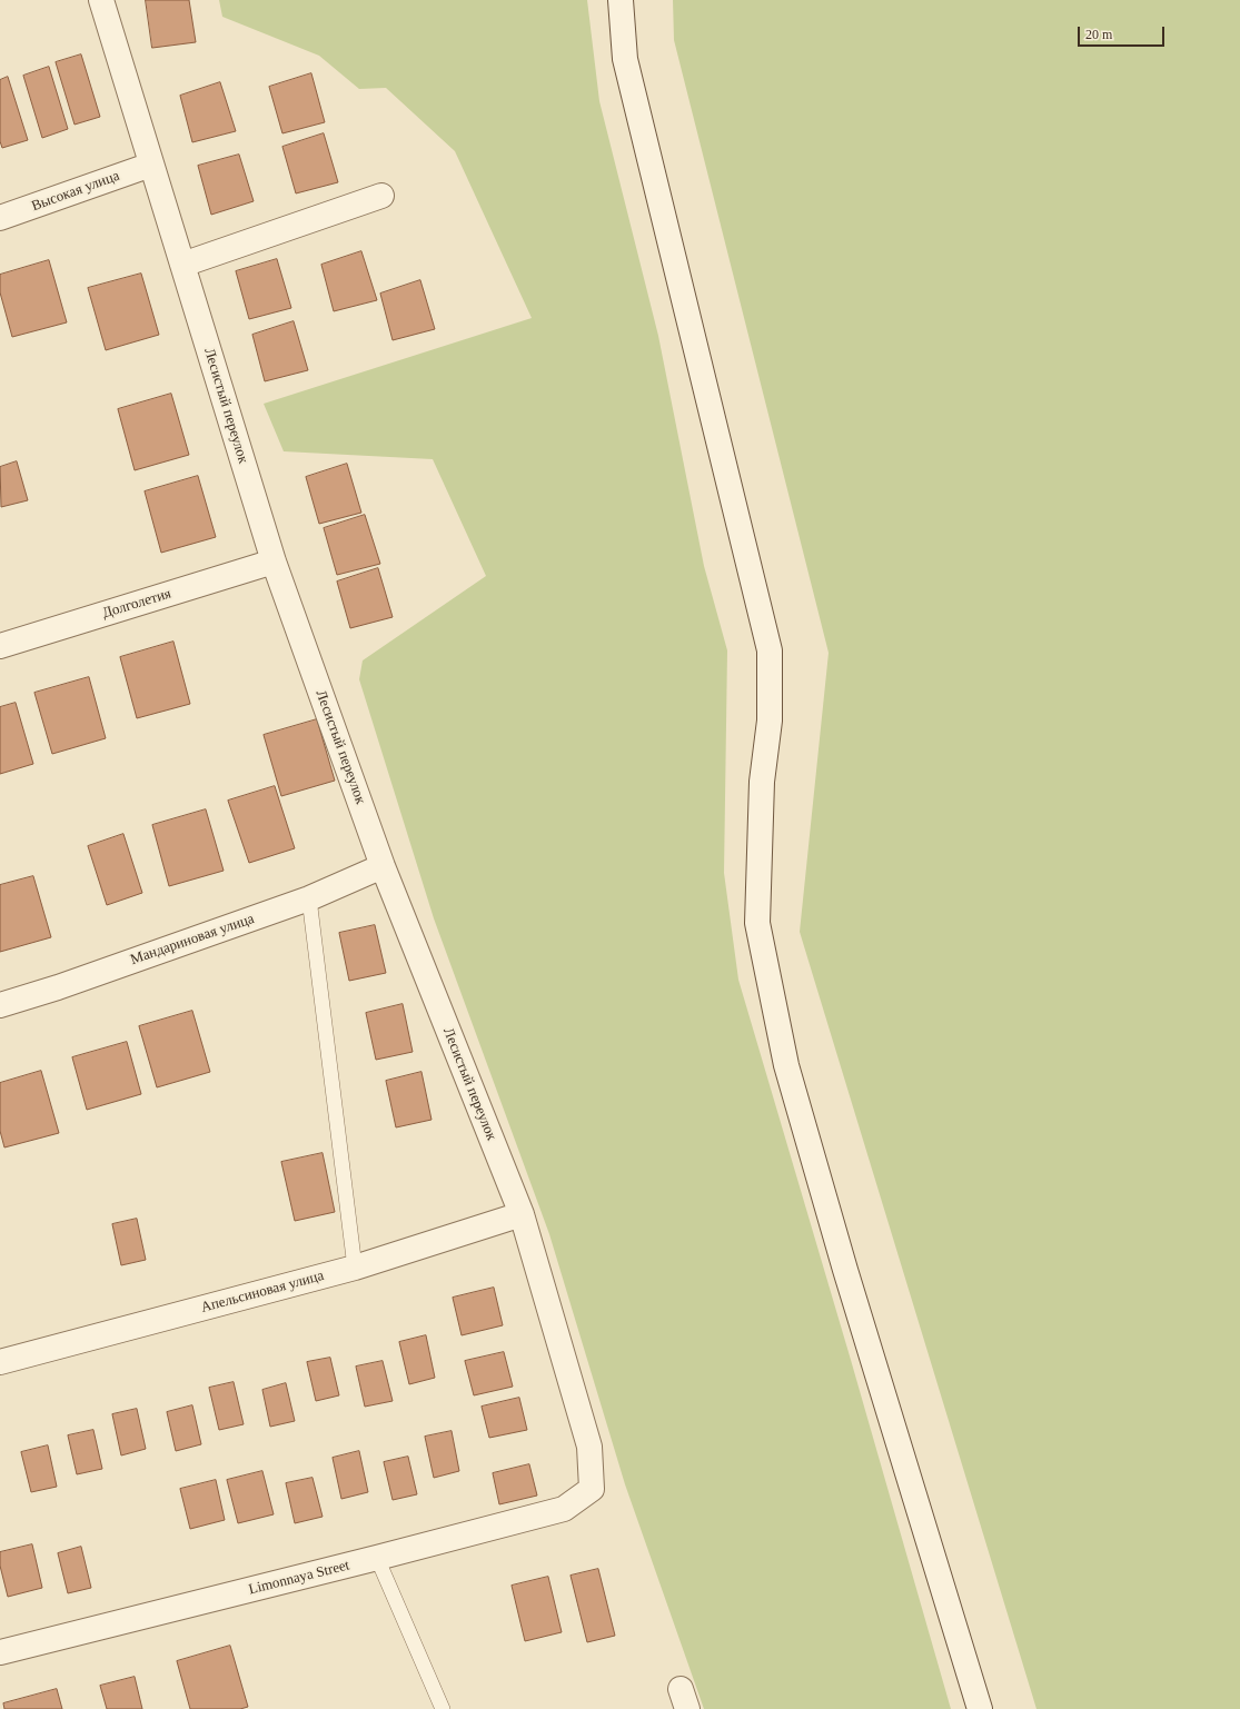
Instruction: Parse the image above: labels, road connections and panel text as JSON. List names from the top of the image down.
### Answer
{
  "streets": {
    "street": [
      "Высокая улица",
      "Лесистый переулок",
      "Долголетия",
      "Мандариновая улица",
      "Апельсиновая улица",
      "Limonnaya Street"
    ]
  },
  "crossings": [
    ["Высокая улица", "Лесистый переулок"],
    ["Лесистый переулок", "Долголетия"],
    ["Лесистый переулок", "Мандариновая улица"],
    ["Лесистый переулок", "Апельсиновая улица"],
    ["Лесистый переулок", "Limonnaya Street"]
  ],
  "scale_bar": "20 m"
}
